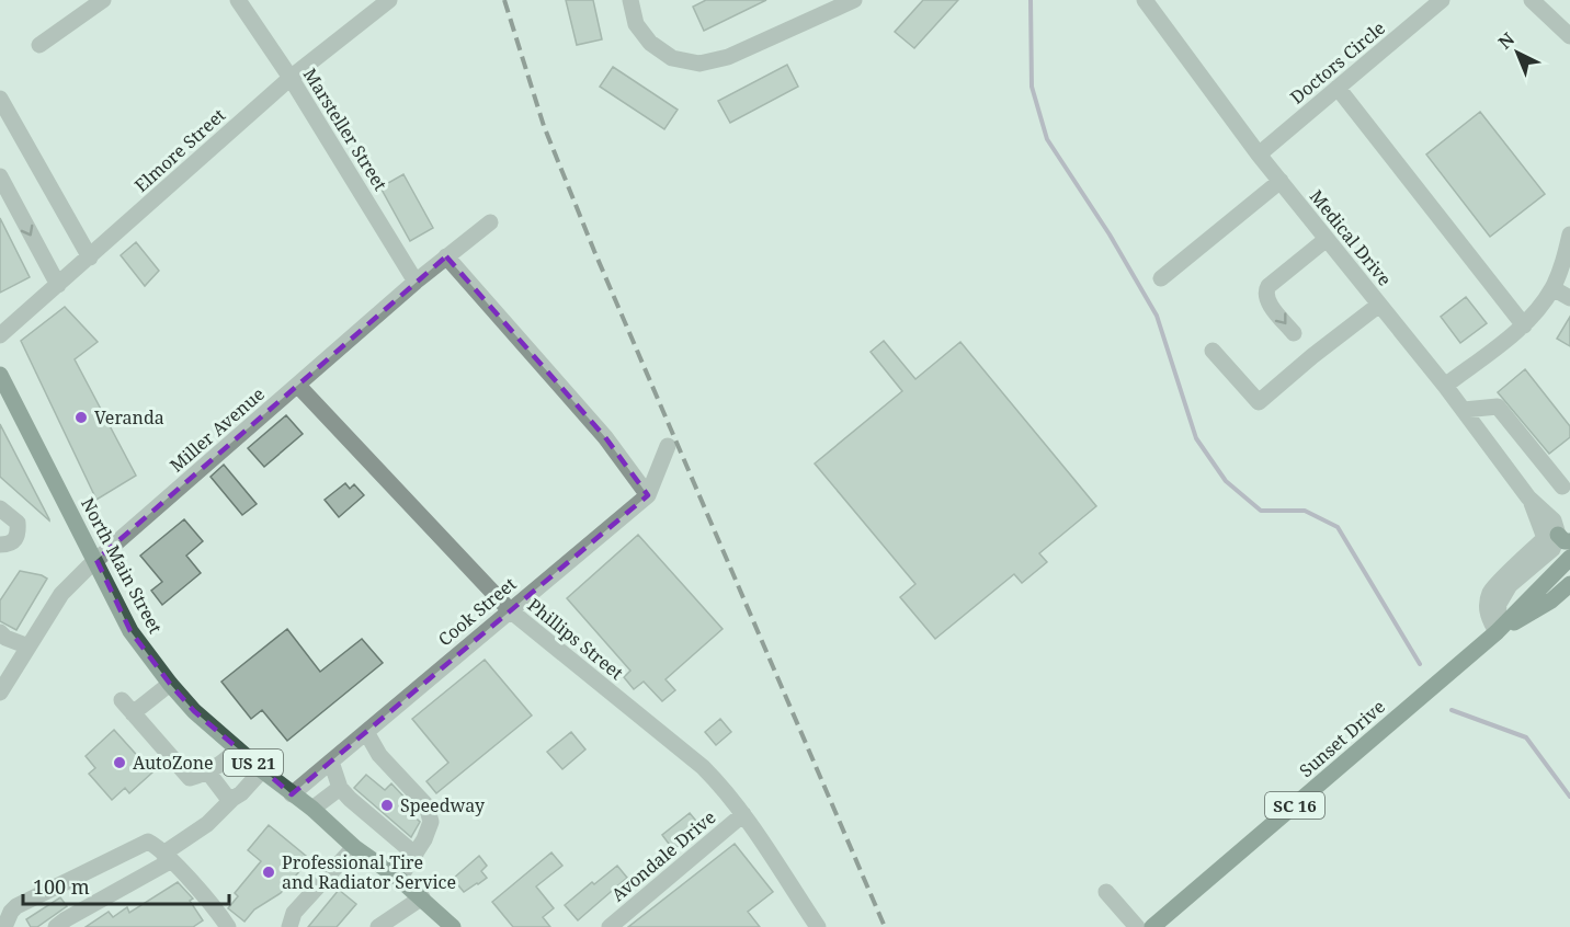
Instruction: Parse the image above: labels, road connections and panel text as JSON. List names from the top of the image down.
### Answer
{
  "streets": {
    "main road": [
      "North Main Street",
      "Sunset Drive",
      "US 21",
      "SC 16"
    ],
    "street": [
      "Doctors Circle",
      "Marsteller Street",
      "Elmore Street",
      "Medical Drive",
      "Miller Avenue",
      "Cook Street",
      "Phillips Street",
      "Avondale Drive"
    ]
  },
  "crossings": [
    ["Doctors Circle", "Medical Drive"],
    ["Marsteller Street", "Elmore Street"],
    ["Marsteller Street", "Miller Avenue"],
    ["Medical Drive", "Sunset Drive"],
    ["Miller Avenue", "North Main Street"],
    ["Miller Avenue", "Phillips Street"],
    ["North Main Street", "Cook Street"],
    ["Cook Street", "Phillips Street"],
    ["Phillips Street", "Avondale Drive"]
  ],
  "places": [
    "Veranda",
    "AutoZone",
    "Speedway",
    "Professional Tire and Radiator Service"
  ],
  "scale_bar": "100 m",
  "north": "top left"
}
